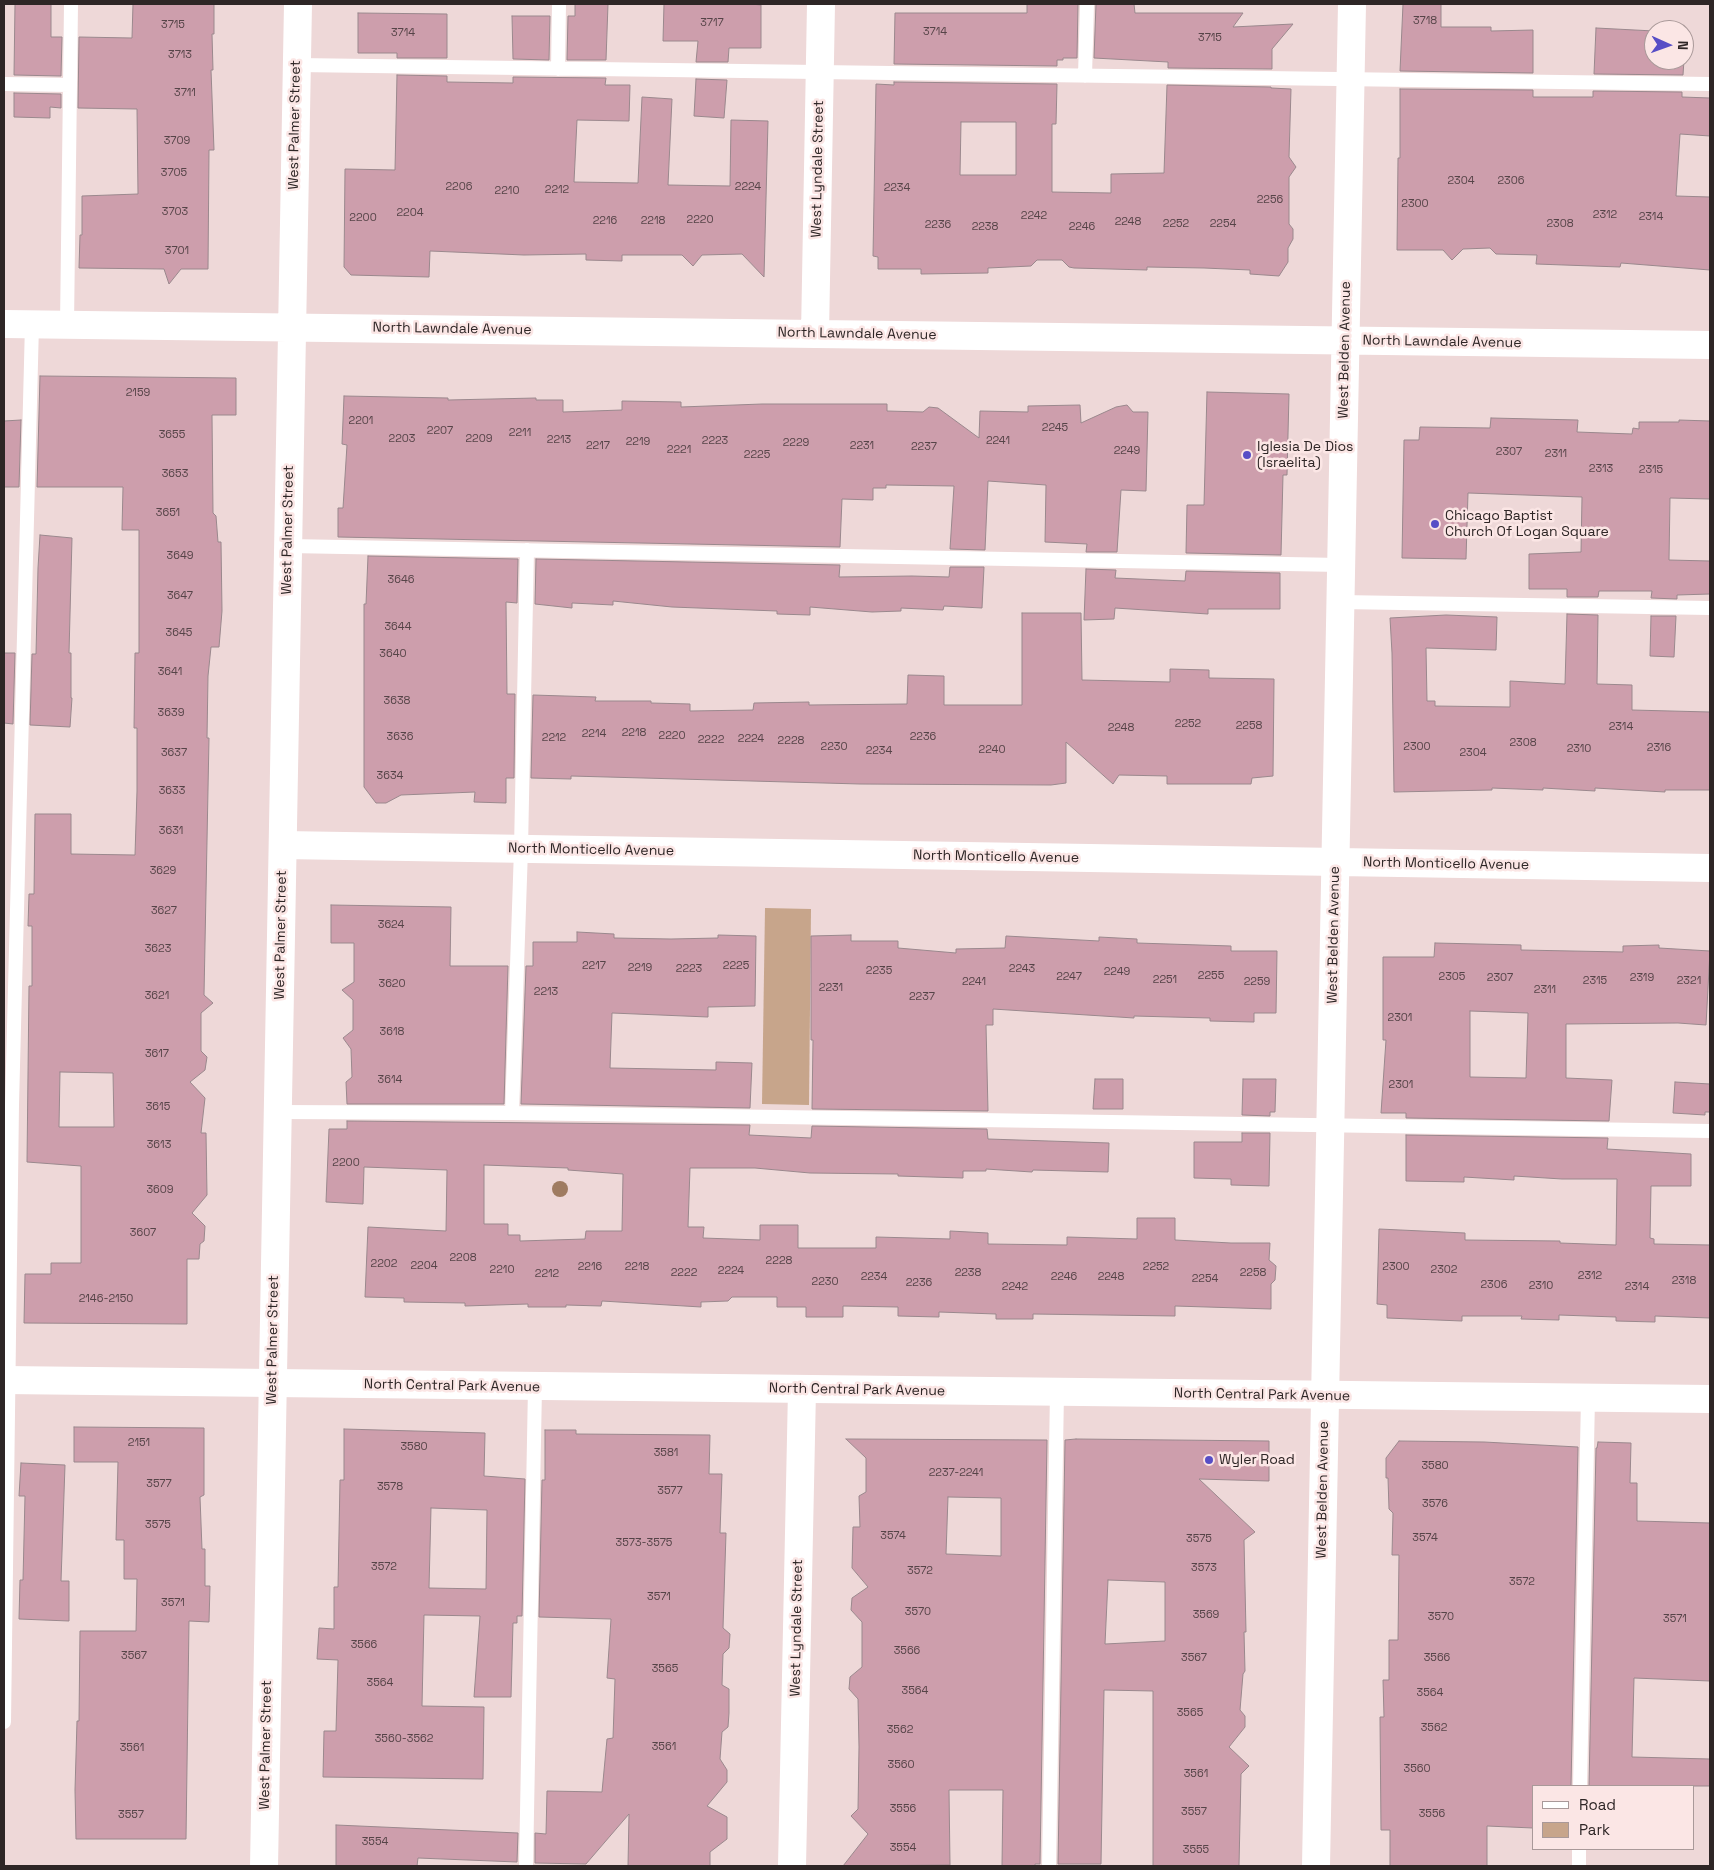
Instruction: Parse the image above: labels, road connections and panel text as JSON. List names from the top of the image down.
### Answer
{
  "streets": {
    "street": [
      "West Palmer Street",
      "West Lyndale Street",
      "North Lawndale Avenue",
      "West Belden Avenue",
      "North Monticello Avenue",
      "North Central Park Avenue"
    ]
  },
  "crossings": [
    ["West Palmer Street", "North Lawndale Avenue"],
    ["West Palmer Street", "North Monticello Avenue"],
    ["West Palmer Street", "North Central Park Avenue"],
    ["West Lyndale Street", "North Lawndale Avenue"],
    ["West Lyndale Street", "North Central Park Avenue"],
    ["North Lawndale Avenue", "West Belden Avenue"],
    ["West Belden Avenue", "North Monticello Avenue"],
    ["West Belden Avenue", "North Central Park Avenue"]
  ],
  "places": ["Iglesia De Dios (Israelita)", "Chicago Baptist Church Of Logan Square", "Wyler Road"],
  "house_numbers": [
    "3718",
    "3717",
    "3715",
    "3714",
    "3714",
    "3715",
    "3713",
    "3711",
    "3709",
    "3705",
    "2304",
    "2306",
    "2206",
    "2224",
    "2234",
    "2212",
    "2210",
    "2256",
    "2300",
    "3703",
    "2204",
    "2312",
    "2242",
    "2314",
    "2200",
    "2220",
    "2216",
    "2218",
    "2248",
    "2252",
    "2254",
    "2308",
    "2236",
    "2238",
    "2246",
    "3701",
    "2159",
    "2201",
    "2245",
    "2207",
    "2211",
    "3655",
    "2203",
    "2209",
    "2213",
    "2223",
    "2241",
    "2219",
    "2229",
    "2217",
    "2231",
    "2237",
    "2221",
    "2249",
    "2307",
    "2311",
    "2225",
    "2313",
    "2315",
    "3653",
    "3651",
    "3649",
    "3646",
    "3647",
    "3644",
    "3645",
    "3640",
    "3641",
    "3638",
    "3639",
    "2252",
    "2258",
    "2314",
    "2248",
    "2218",
    "2214",
    "2220",
    "3636",
    "2236",
    "2212",
    "2224",
    "2222",
    "2228",
    "2308",
    "2230",
    "2300",
    "2316",
    "2310",
    "2240",
    "2234",
    "3637",
    "2304",
    "3634",
    "3633",
    "3631",
    "3629",
    "3627",
    "3624",
    "3623",
    "2217",
    "2225",
    "2219",
    "2223",
    "2243",
    "2235",
    "2249",
    "2255",
    "2247",
    "2305",
    "2307",
    "2319",
    "2251",
    "2315",
    "2321",
    "2241",
    "2259",
    "3620",
    "2231",
    "2311",
    "2213",
    "3621",
    "2237",
    "2301",
    "3618",
    "3617",
    "3614",
    "2301",
    "3615",
    "3613",
    "2200",
    "3609",
    "3607",
    "2208",
    "2228",
    "2202",
    "2204",
    "2216",
    "2218",
    "2252",
    "2300",
    "2210",
    "2302",
    "2224",
    "2222",
    "2238",
    "2258",
    "2212",
    "2312",
    "2234",
    "2246",
    "2248",
    "2254",
    "2318",
    "2230",
    "2236",
    "2306",
    "2310",
    "2242",
    "2314",
    "2146-2150",
    "2151",
    "3580",
    "3581",
    "3580",
    "2237-2241",
    "3577",
    "3578",
    "3577",
    "3576",
    "3575",
    "3574",
    "3574",
    "3575",
    "3573-3575",
    "3572",
    "3573",
    "3572",
    "3572",
    "3571",
    "3571",
    "3570",
    "3569",
    "3570",
    "3571",
    "3566",
    "3566",
    "3567",
    "3567",
    "3566",
    "3565",
    "3564",
    "3564",
    "3564",
    "3565",
    "3562",
    "3562",
    "3560-3562",
    "3561",
    "3561",
    "3560",
    "3560",
    "3561",
    "3556",
    "3557",
    "3556",
    "3557",
    "3554",
    "3554",
    "3555"
  ],
  "legend": ["Road", "Park"],
  "north": "right"
}
